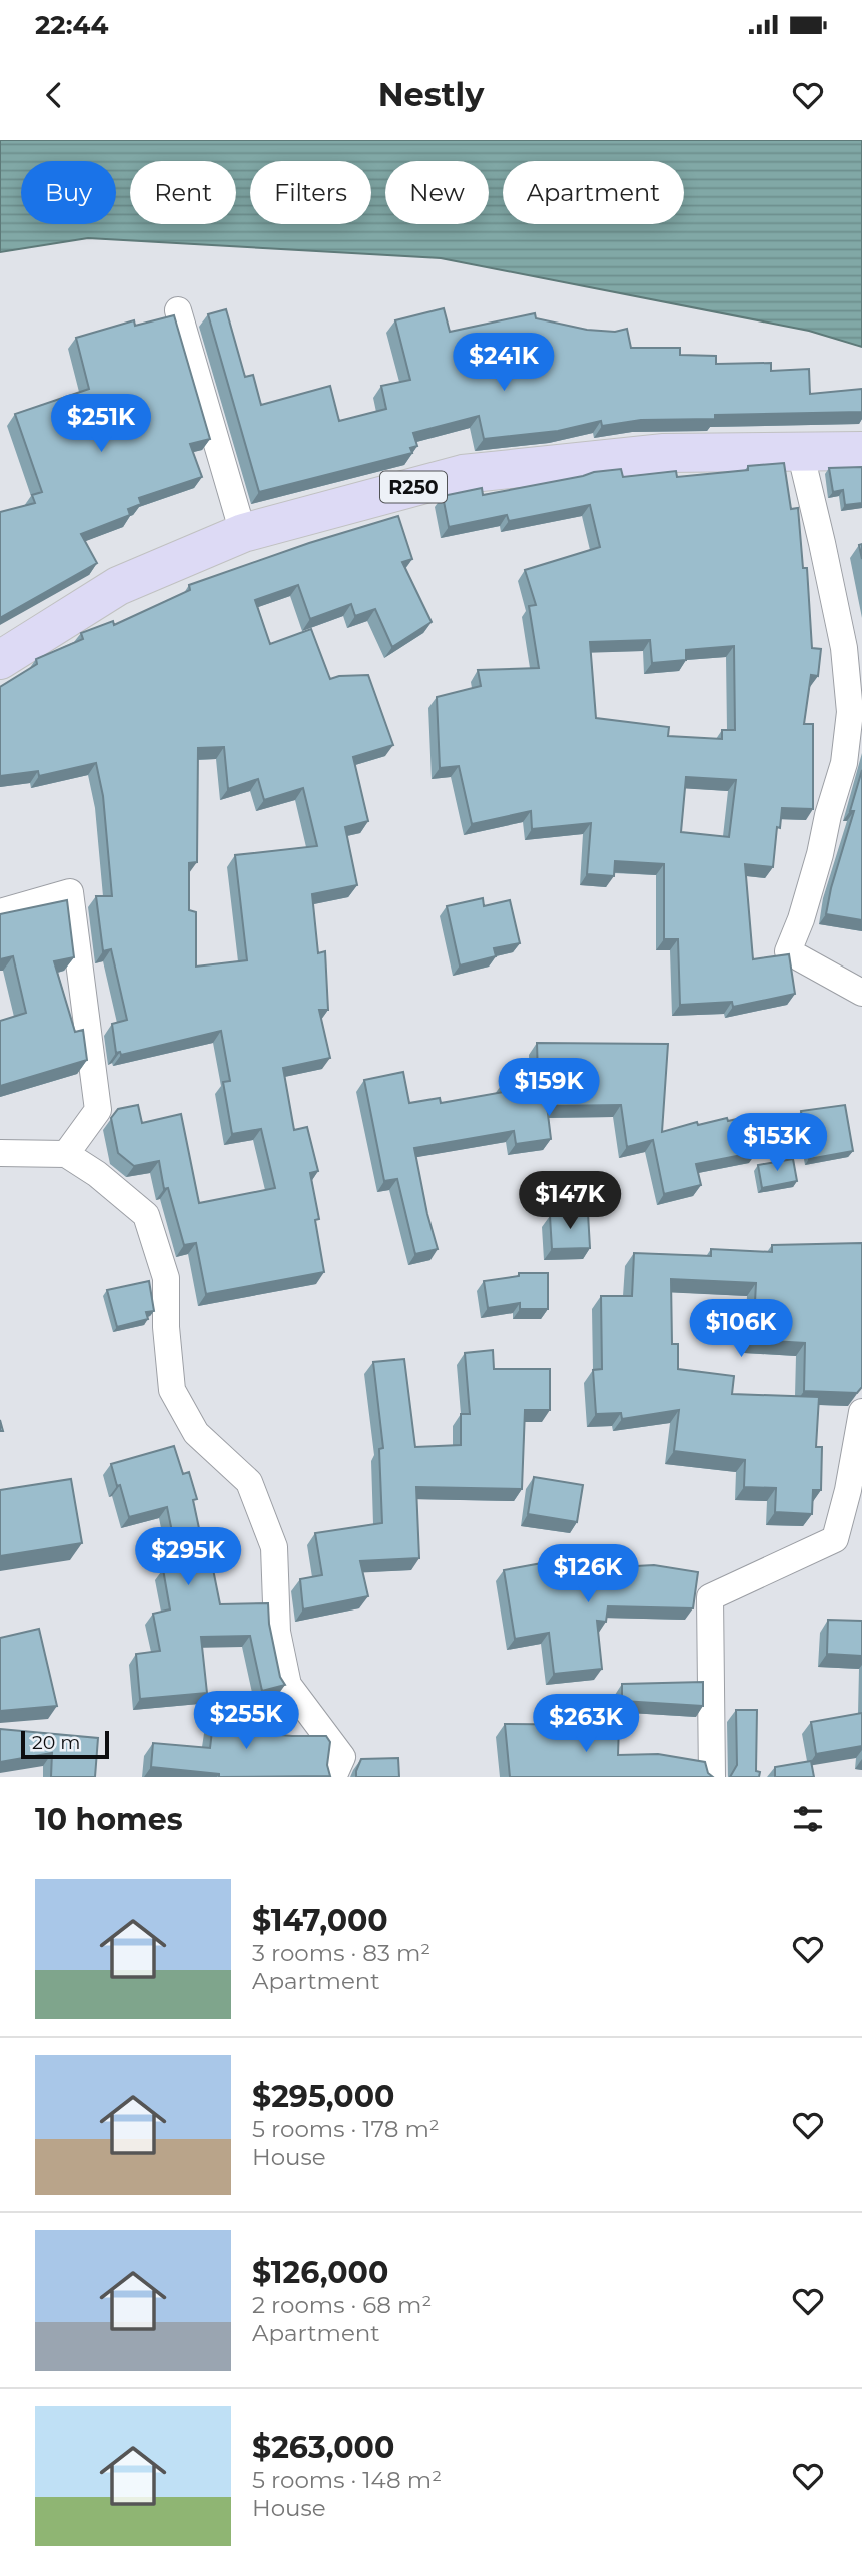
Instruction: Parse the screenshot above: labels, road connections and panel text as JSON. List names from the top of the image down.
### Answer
{
  "streets": {
    "main road": ["R250"]
  },
  "scale_bar": "20 m",
  "page": {
    "status": "22:44",
    "header": "Nestly",
    "chip": [
      "Buy",
      "Rent",
      "Filters",
      "New",
      "Apartment"
    ],
    "price": [
      "$241K",
      "$251K",
      "$159K",
      "$153K",
      "$147K",
      "$106K",
      "$295K",
      "$126K",
      "$255K",
      "$263K"
    ],
    "scale": "20 m",
    "heading": "10 homes",
    "list": [
      {
        "name": "$147,000",
        "note": "3 rooms · 83 m² · Apartment"
      },
      {
        "name": "$295,000",
        "note": "5 rooms · 178 m² · House"
      },
      {
        "name": "$126,000",
        "note": "2 rooms · 68 m² · Apartment"
      },
      {
        "name": "$263,000",
        "note": "5 rooms · 148 m² · House"
      }
    ]
  }
}
